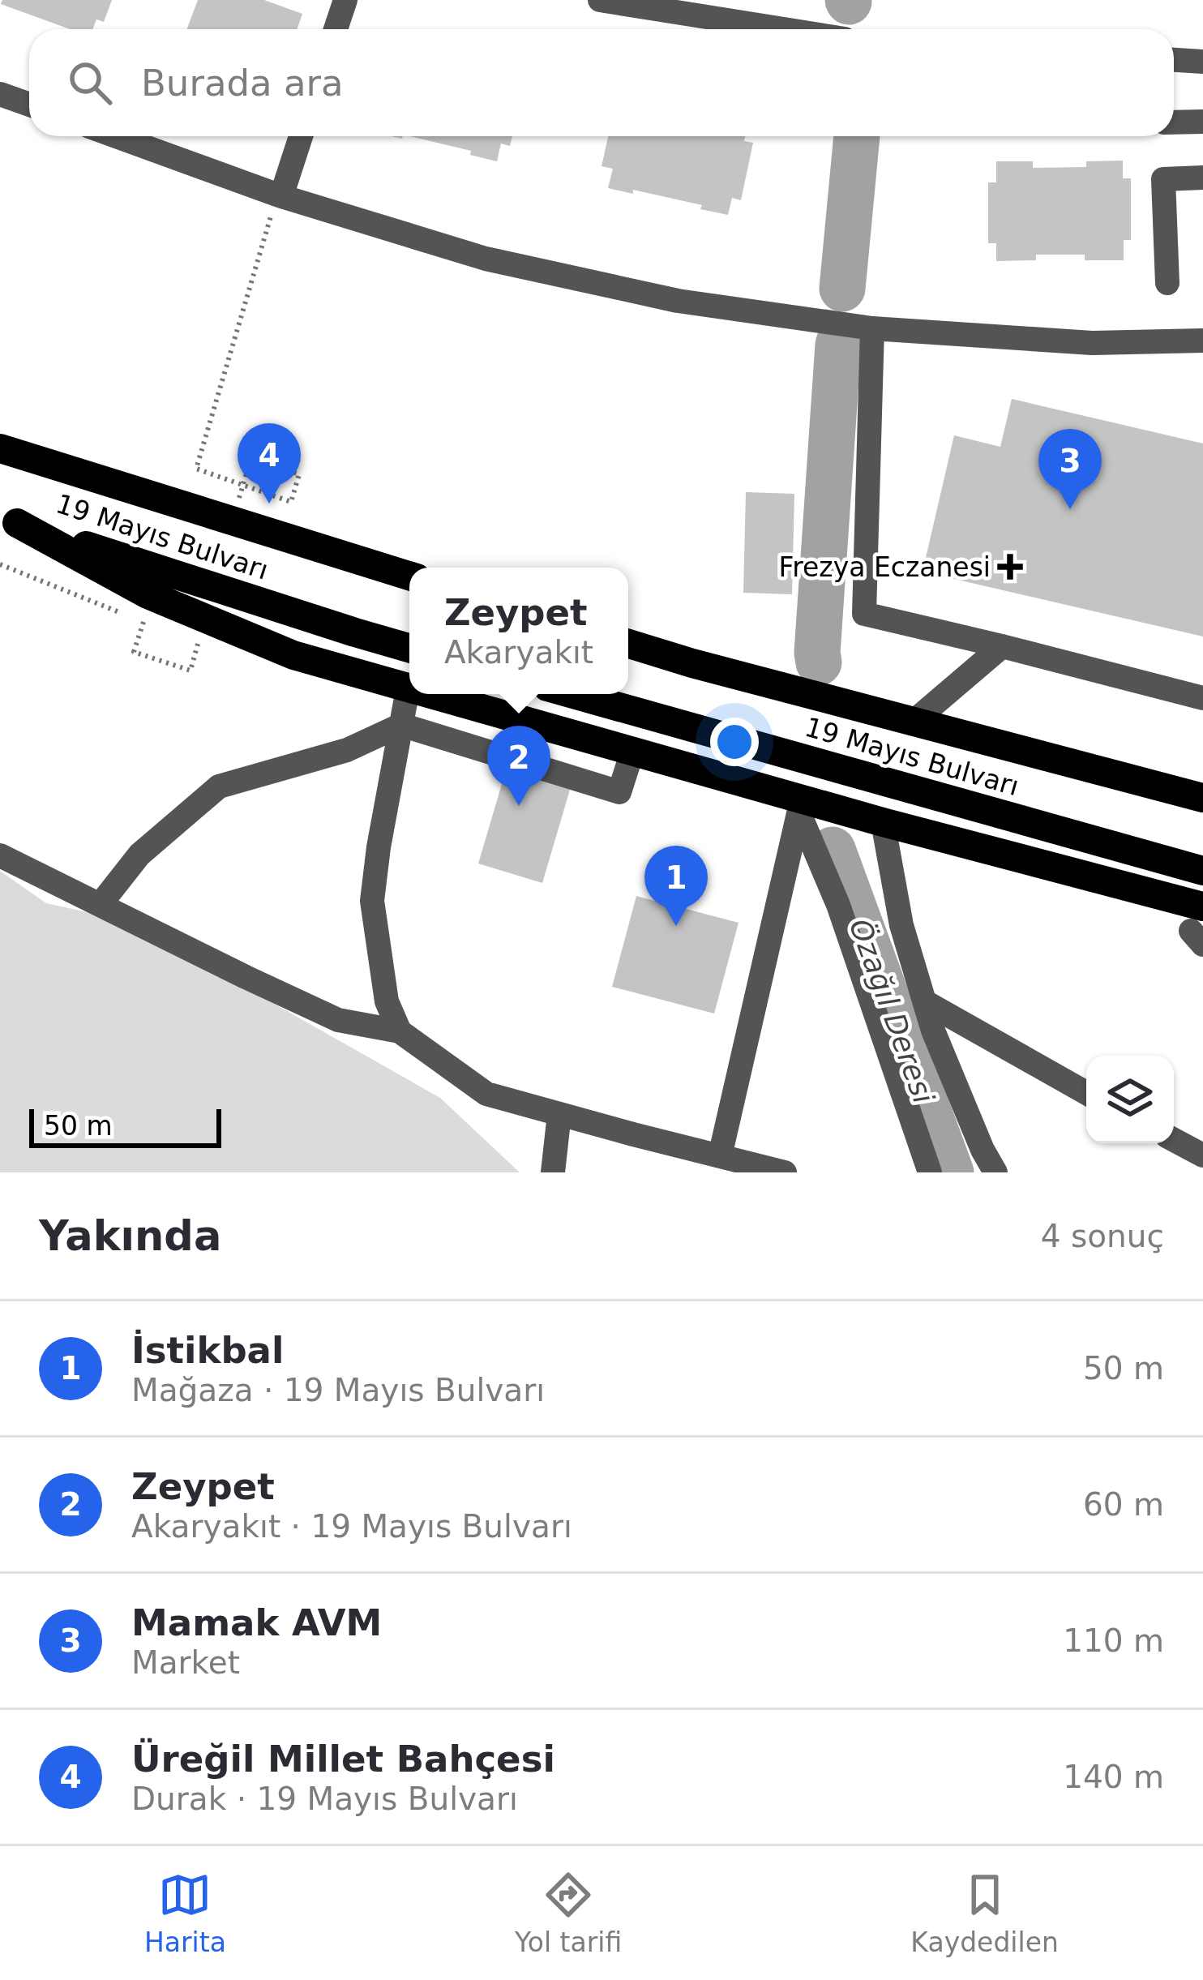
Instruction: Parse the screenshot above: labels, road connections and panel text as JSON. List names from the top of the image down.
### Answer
{
  "streets": {
    "highway": ["19 Mayıs Bulvarı"]
  },
  "water": ["Özağıl Deresi"],
  "places": {
    "health": ["Frezya Eczanesi"]
  },
  "scale_bar": "50 m",
  "page": {
    "search": "Burada ara",
    "pins": [
      "4",
      "3",
      "2",
      "1"
    ],
    "popup": ["Zeypet", "Akaryakıt"],
    "scale": "50 m",
    "heading": ["Yakında", "4 sonuç"],
    "list": [
      {
        "mark": "1",
        "name": "İstikbal",
        "note": "Mağaza · 19 Mayıs Bulvarı",
        "value": "50 m"
      },
      {
        "mark": "2",
        "name": "Zeypet",
        "note": "Akaryakıt · 19 Mayıs Bulvarı",
        "value": "60 m"
      },
      {
        "mark": "3",
        "name": "Mamak AVM",
        "note": "Market",
        "value": "110 m"
      },
      {
        "mark": "4",
        "name": "Üreğil Millet Bahçesi",
        "note": "Durak · 19 Mayıs Bulvarı",
        "value": "140 m"
      }
    ],
    "nav": ["Harita", "Yol tarifi", "Kaydedilen"]
  }
}
